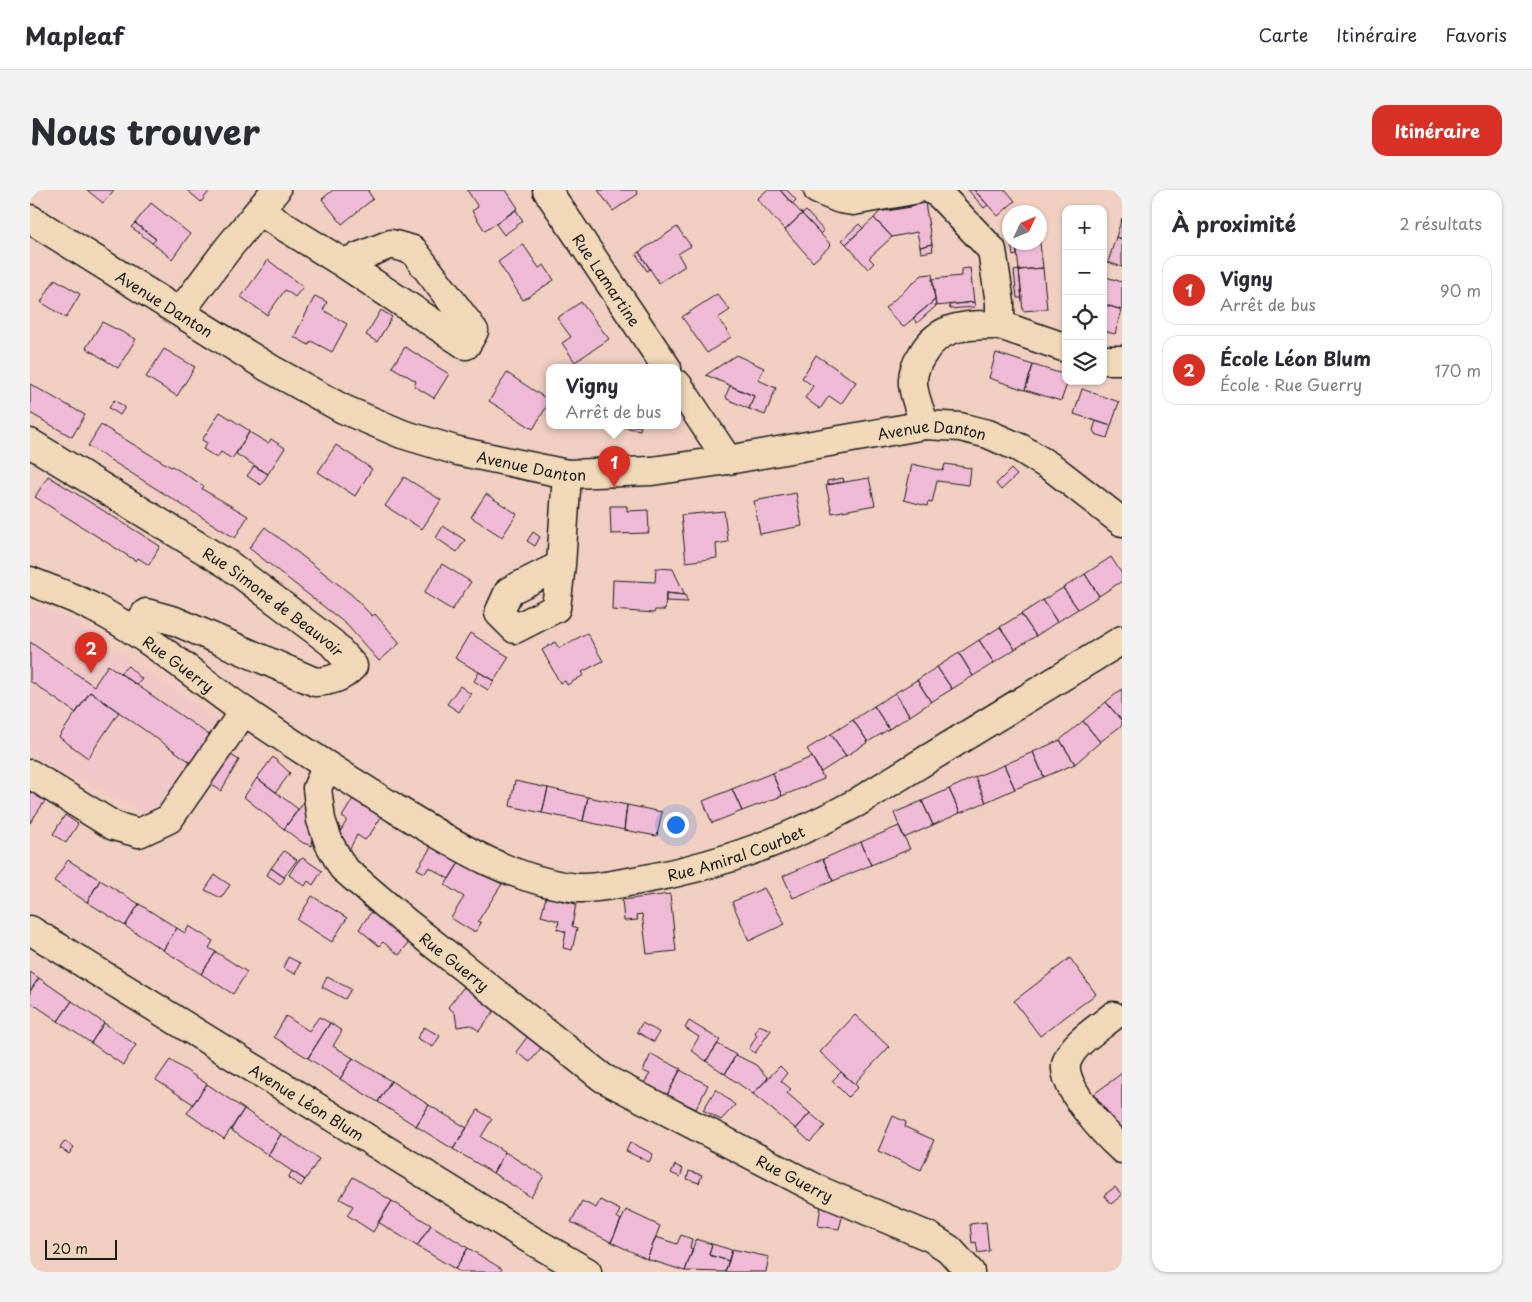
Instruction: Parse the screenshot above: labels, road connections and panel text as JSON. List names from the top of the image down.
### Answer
{
  "streets": {
    "street": [
      "Rue Lamartine",
      "Avenue Danton",
      "Rue Simone de Beauvoir",
      "Rue Guerry",
      "Rue Amiral Courbet",
      "Avenue Léon Blum"
    ]
  },
  "crossings": [
    ["Rue Simone de Beauvoir", "Rue Guerry"],
    ["Rue Guerry", "Rue Amiral Courbet"]
  ],
  "scale_bar": "20 m",
  "north": "top right",
  "page": {
    "header": "Mapleaf",
    "nav": ["Carte", "Itinéraire", "Favoris"],
    "title": "Nous trouver",
    "buttons": "Itinéraire",
    "heading": ["À proximité", "2 résultats"],
    "map_buttons": ["+", "−"],
    "list": [
      {
        "mark": "1",
        "name": "Vigny",
        "note": "Arrêt de bus",
        "value": "90 m"
      },
      {
        "mark": "2",
        "name": "École Léon Blum",
        "note": "École · Rue Guerry",
        "value": "170 m"
      }
    ],
    "popup": ["Vigny", "Arrêt de bus"],
    "pins": ["1", "2"],
    "scale": "20 m"
  }
}
